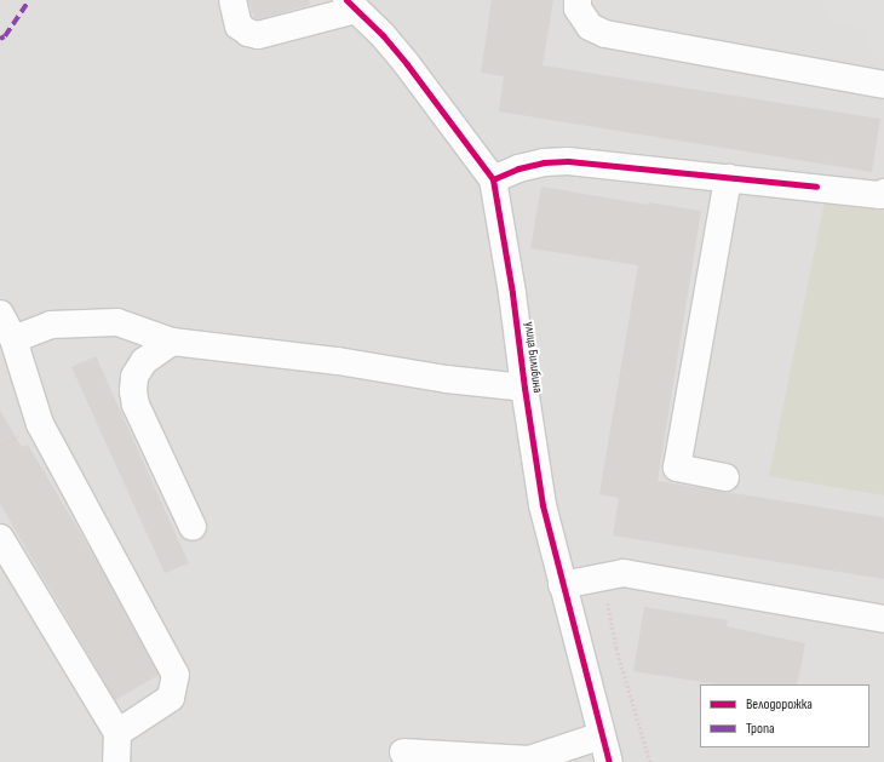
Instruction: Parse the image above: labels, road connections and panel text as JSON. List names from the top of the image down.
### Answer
{
  "streets": {
    "street": ["улица Билибина"]
  },
  "legend": ["Велодорожка", "Тропа"]
}
